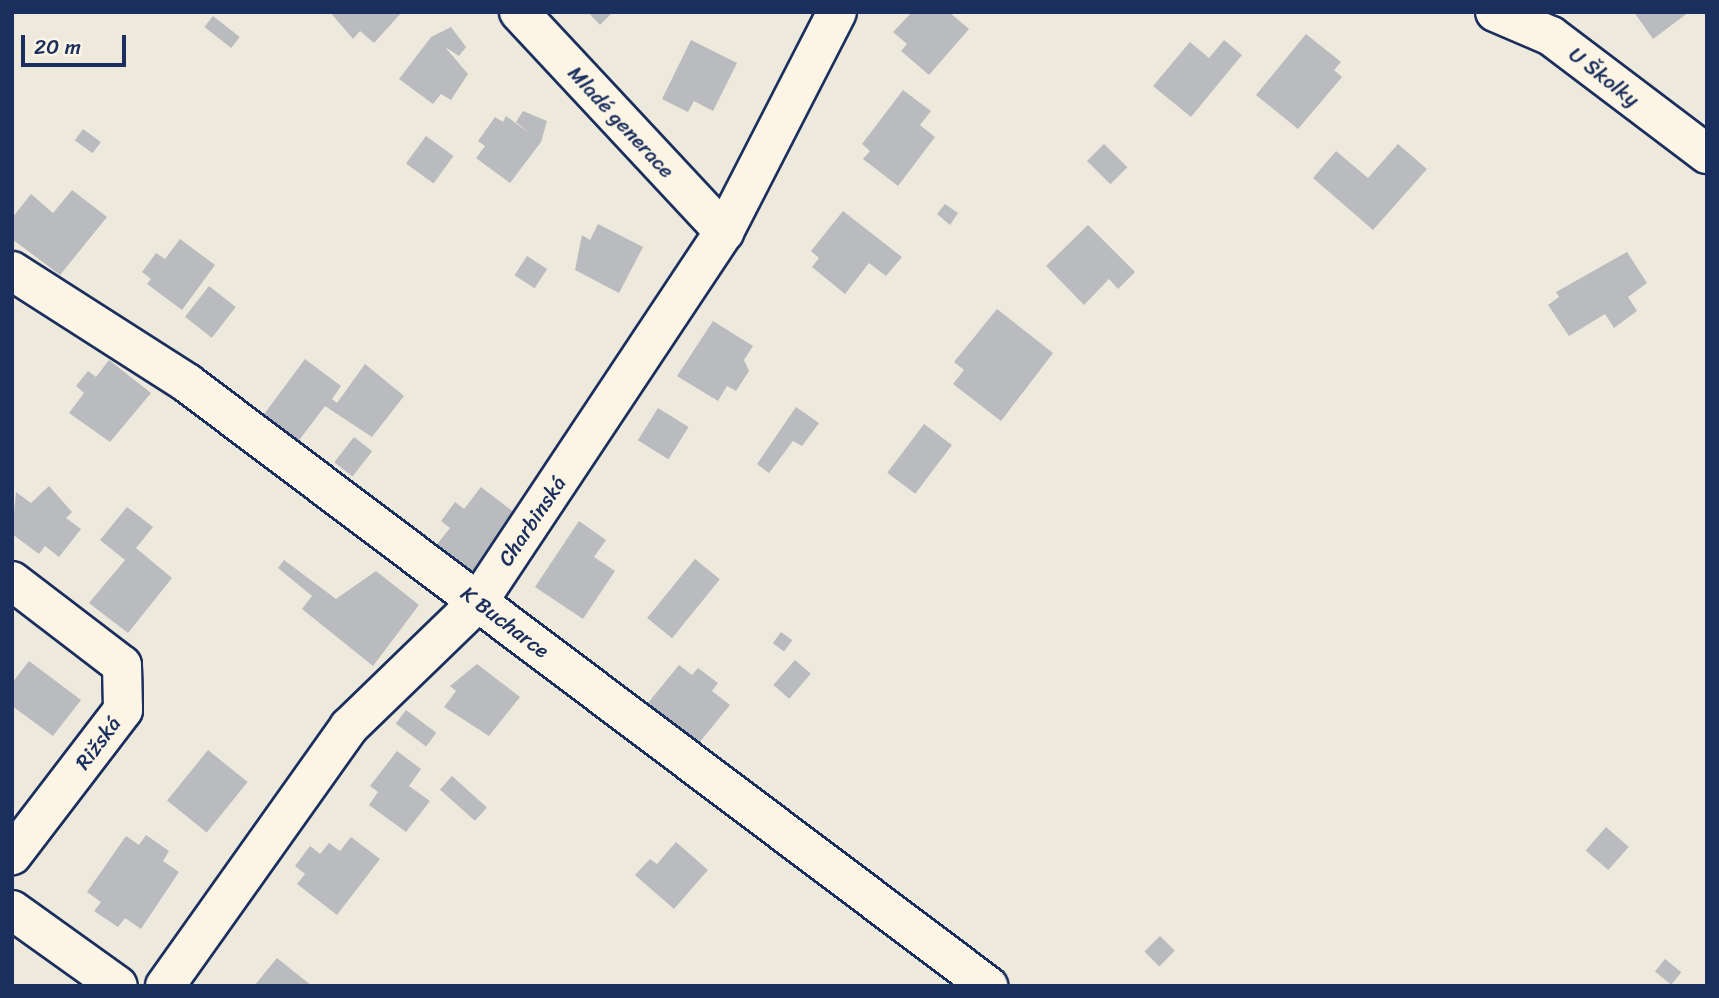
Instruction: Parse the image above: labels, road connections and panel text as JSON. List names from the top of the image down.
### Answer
{
  "streets": {
    "street": [
      "U Školky",
      "Mladé generace",
      "Charbinská",
      "K Bucharce",
      "Rižská"
    ]
  },
  "crossings": [
    ["Mladé generace", "Charbinská"],
    ["Charbinská", "K Bucharce"]
  ],
  "scale_bar": "20 m"
}
